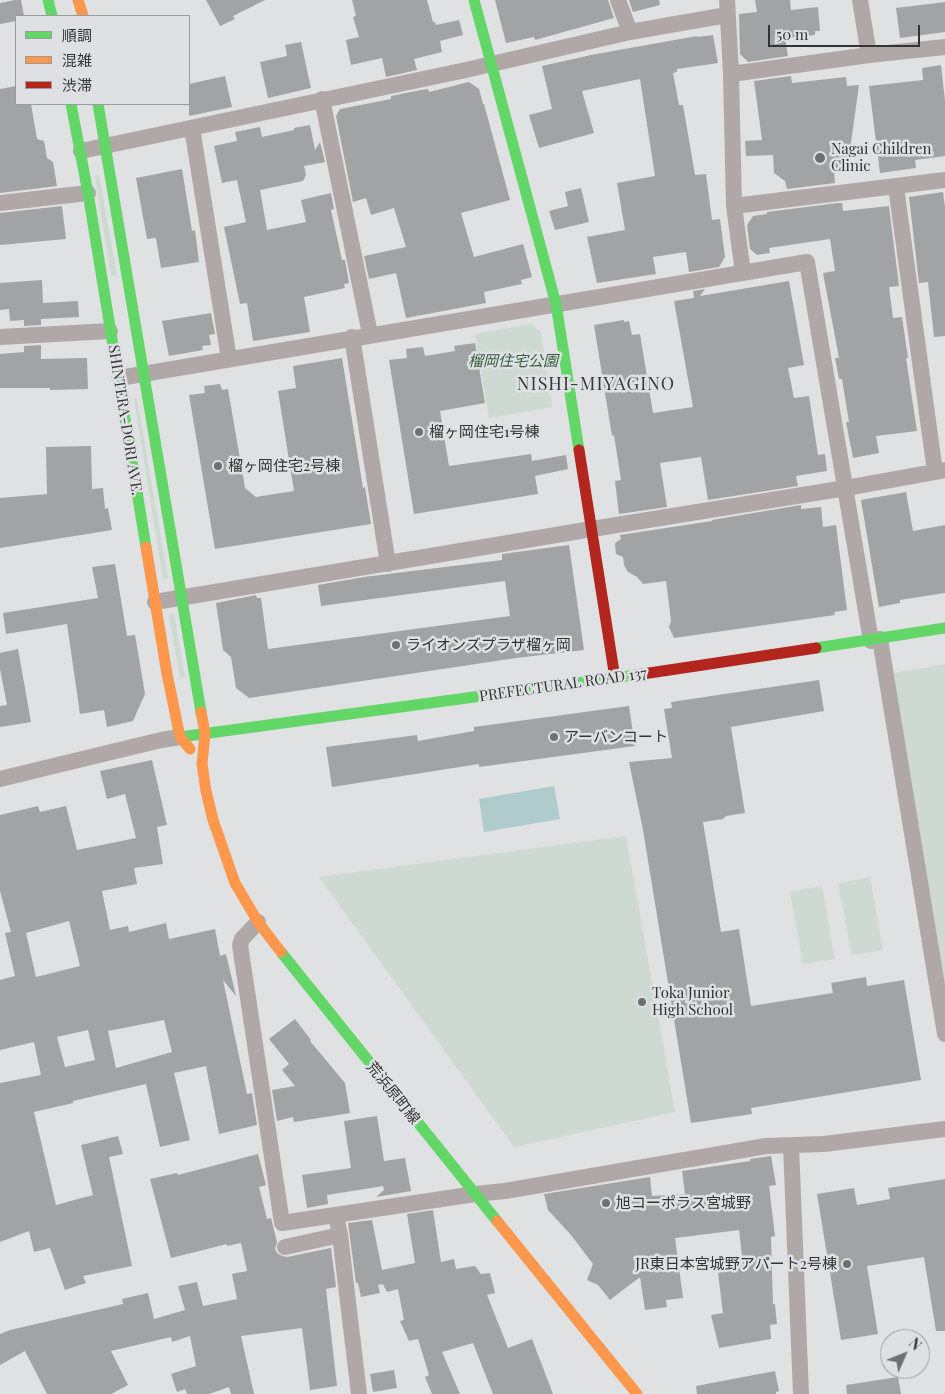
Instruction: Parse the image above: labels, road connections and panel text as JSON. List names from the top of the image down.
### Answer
{
  "streets": {
    "street": ["SHINTERA-DORI AVE.", "PREFECTURAL ROAD 137", "荒浜原町線"]
  },
  "crossings": [
    ["SHINTERA-DORI AVE.", "PREFECTURAL ROAD 137"],
    ["SHINTERA-DORI AVE.", "荒浜原町線"],
    ["PREFECTURAL ROAD 137", "荒浜原町線"]
  ],
  "districts": ["NISHI-MIYAGINO"],
  "parks": ["榴岡住宅公園"],
  "places": [
    "Nagai Children Clinic",
    "榴ヶ岡住宅1号棟",
    "榴ヶ岡住宅2号棟",
    "ライオンズプラザ榴ヶ岡",
    "アーバンコート",
    "Toka Junior High School",
    "旭コーポラス宮城野",
    "JR東日本宮城野アパート2号棟"
  ],
  "legend": ["順調", "混雑", "渋滞"],
  "scale_bar": "50 m",
  "north": "top right"
}
